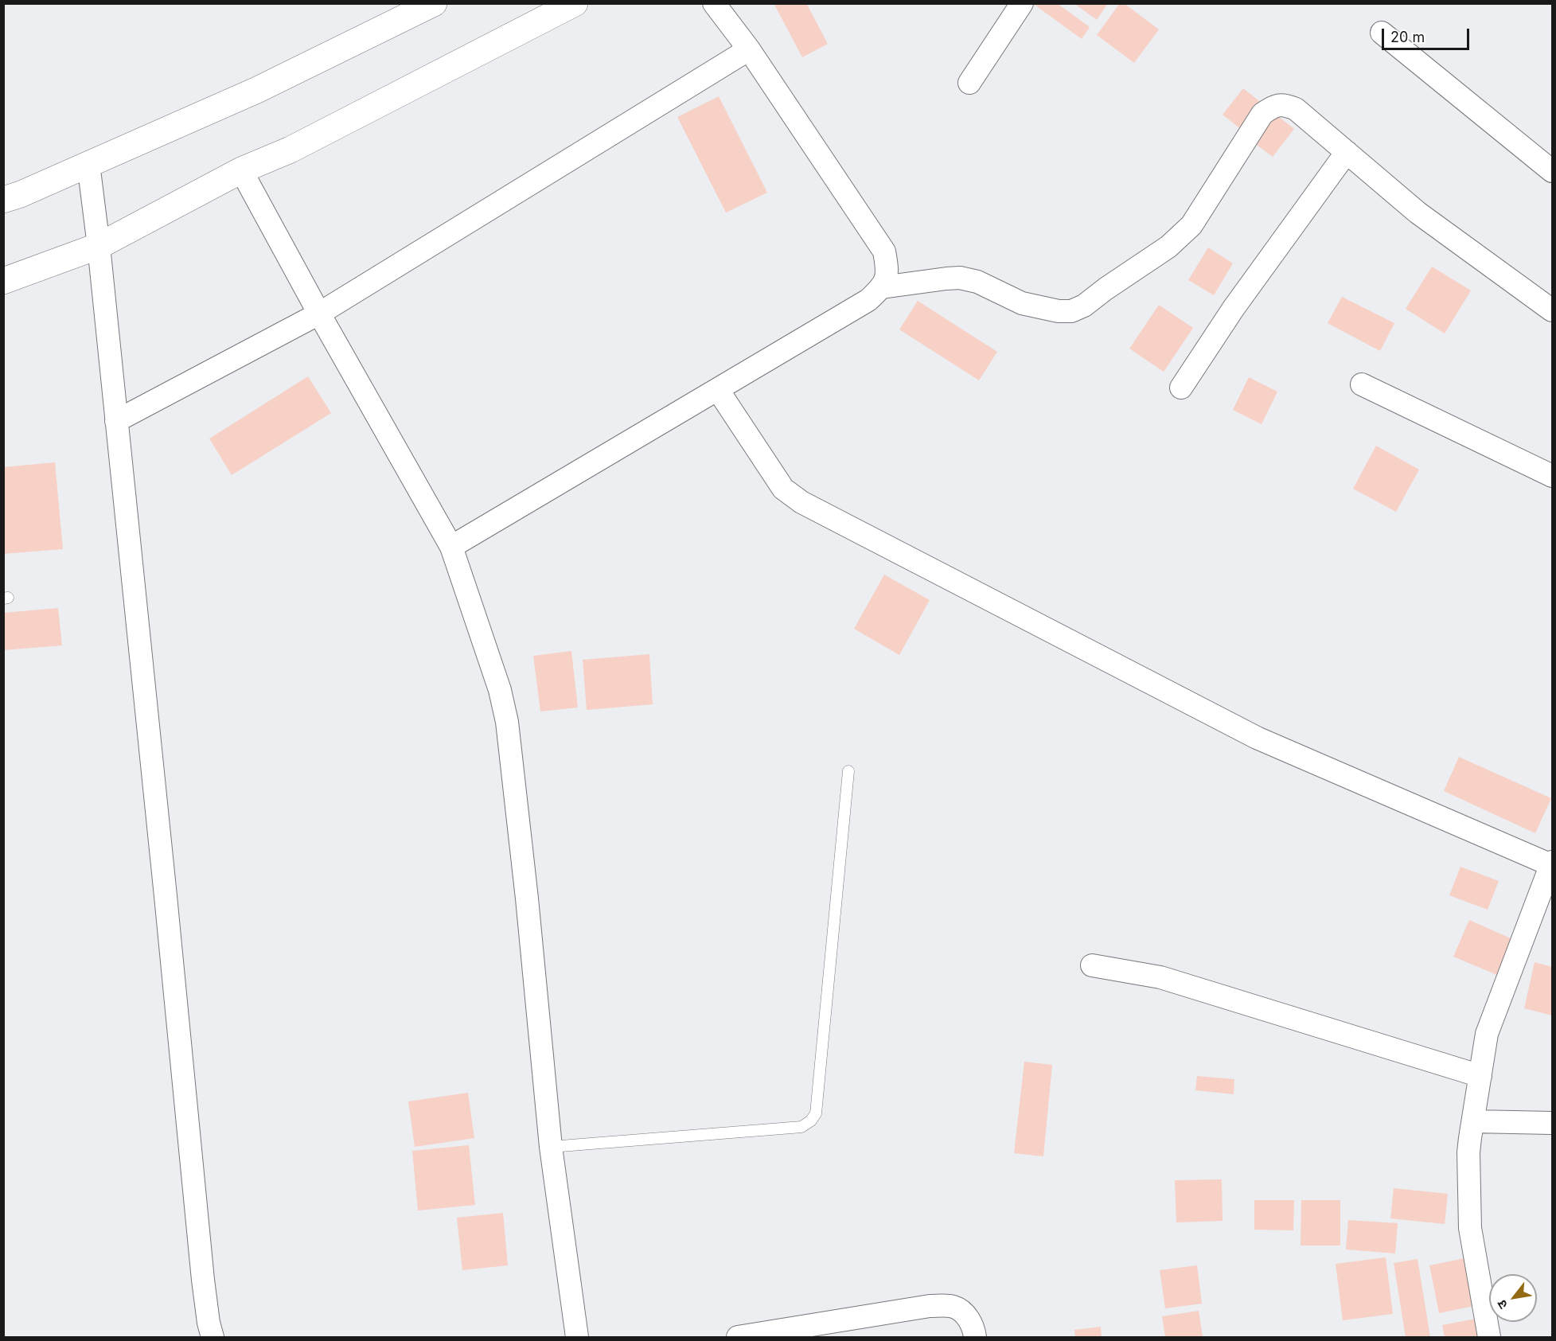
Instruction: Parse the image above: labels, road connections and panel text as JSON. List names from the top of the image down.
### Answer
{
  "scale_bar": "20 m",
  "north": "bottom left"
}
